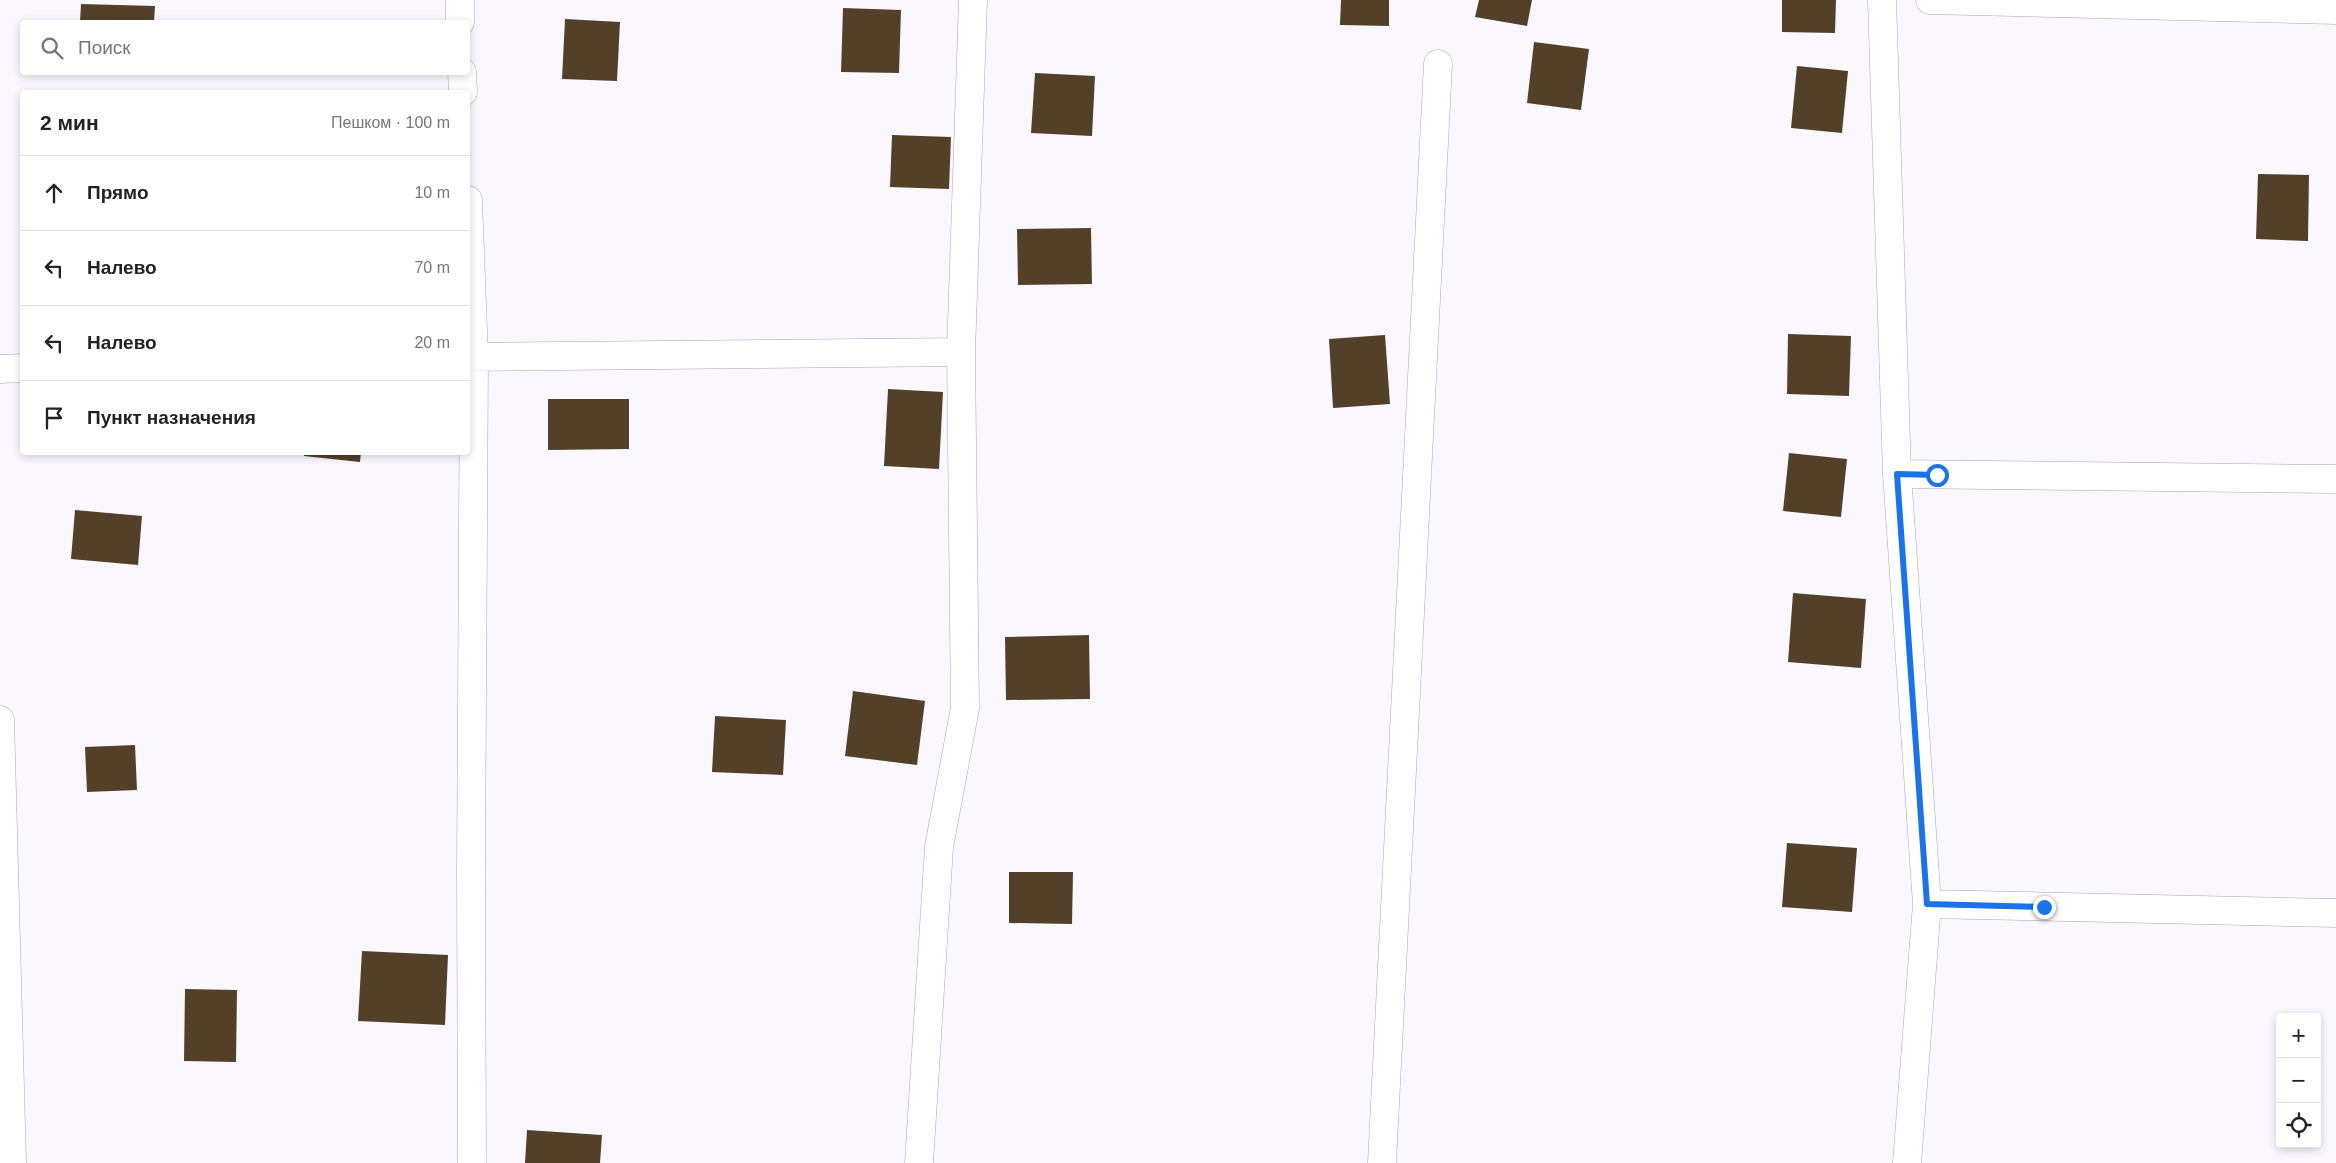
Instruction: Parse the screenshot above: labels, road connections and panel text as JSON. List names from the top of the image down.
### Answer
{
  "page": {
    "search": "Поиск",
    "heading": ["2 мин", "Пешком · 100 m"],
    "list": [
      ["Прямо", "10 m"],
      ["Налево", "70 m"],
      ["Налево", "20 m"],
      "Пункт назначения"
    ],
    "map_buttons": ["+", "−"]
  }
}
